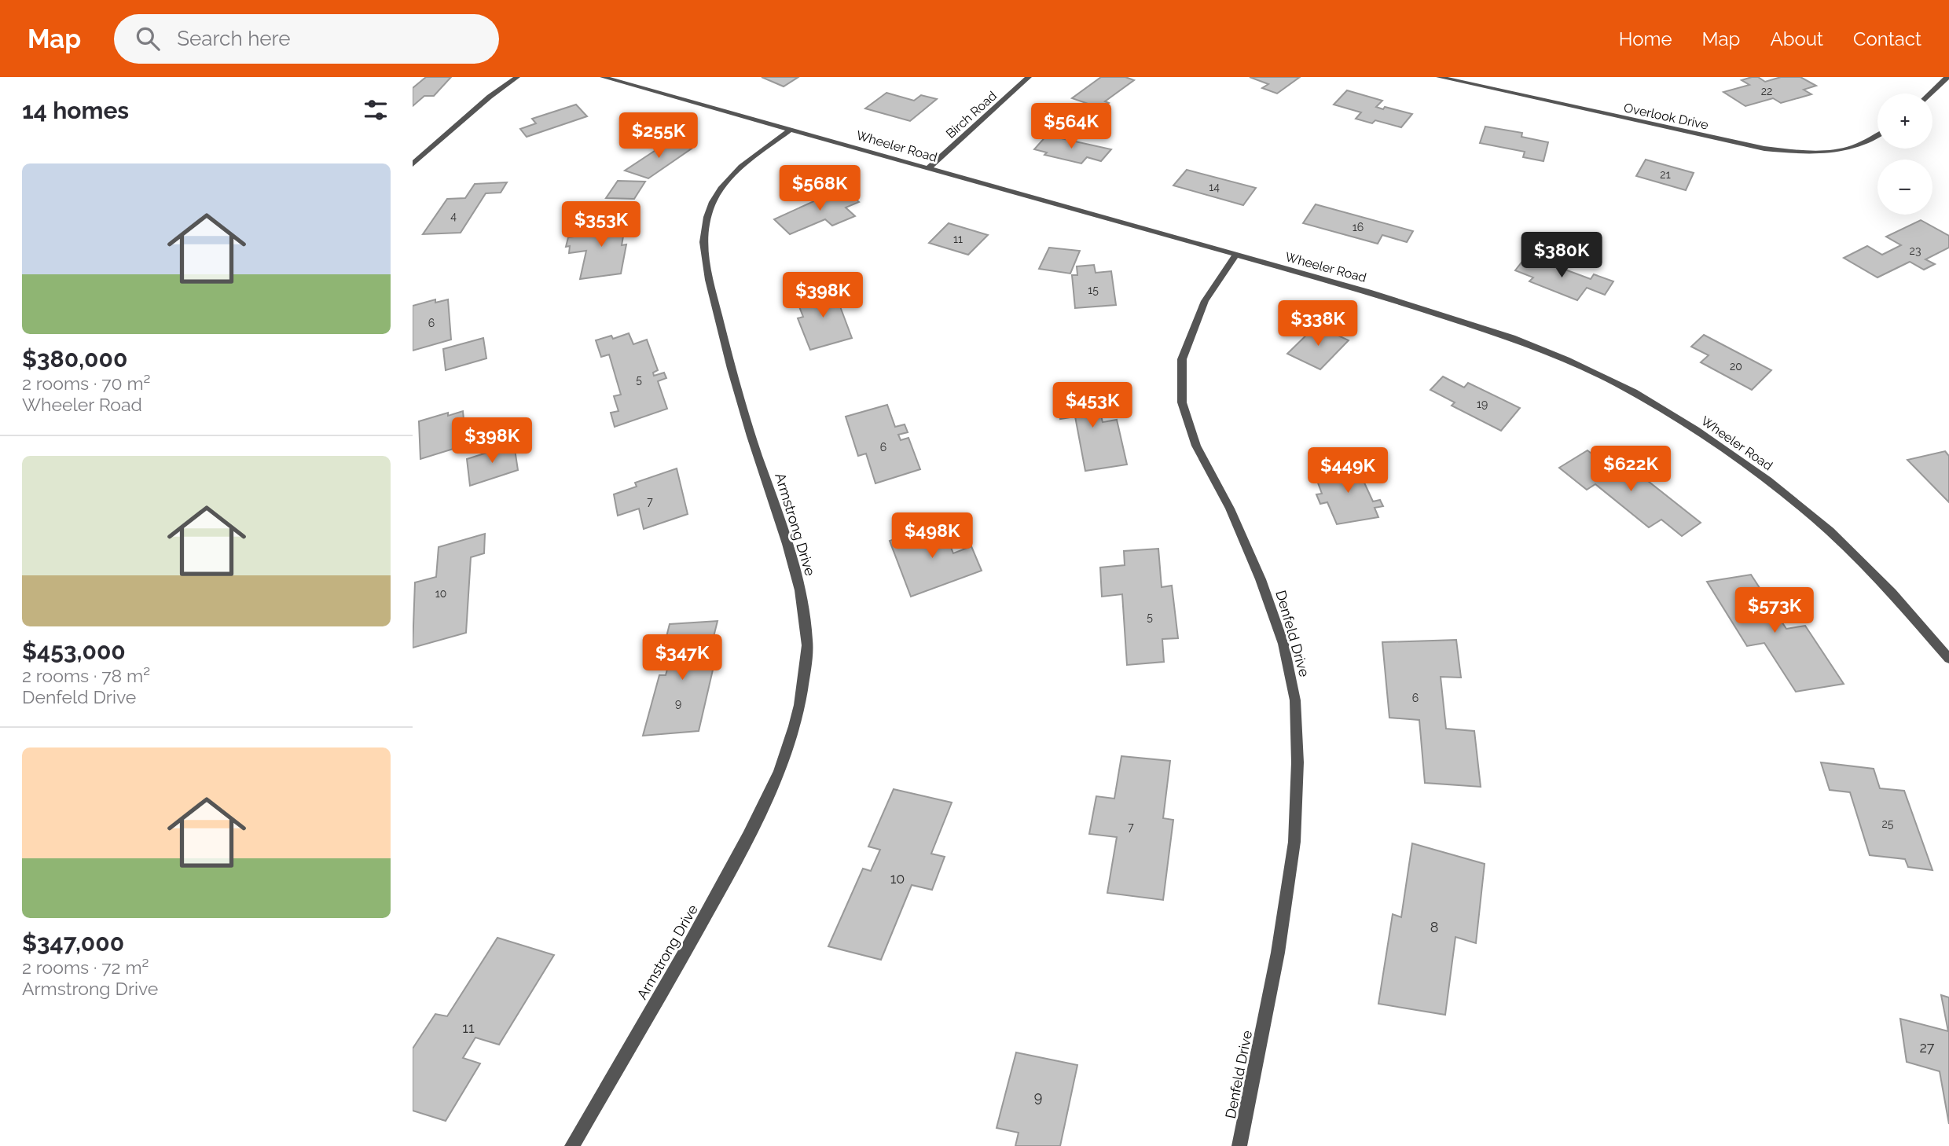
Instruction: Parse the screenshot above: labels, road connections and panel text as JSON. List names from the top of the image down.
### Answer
{
  "streets": {
    "street": [
      "Birch Road",
      "Overlook Drive",
      "Wheeler Road",
      "Armstrong Drive",
      "Denfeld Drive"
    ]
  },
  "crossings": [
    ["Birch Road", "Wheeler Road"],
    ["Wheeler Road", "Armstrong Drive"],
    ["Wheeler Road", "Denfeld Drive"]
  ],
  "house_numbers": [
    "22",
    "21",
    "14",
    "4",
    "16",
    "11",
    "23",
    "15",
    "6",
    "20",
    "5",
    "19",
    "6",
    "7",
    "10",
    "5",
    "6",
    "9",
    "25",
    "7",
    "10",
    "8",
    "11",
    "27",
    "9"
  ],
  "page": {
    "header": "Map",
    "search": "Search here",
    "nav": [
      "Home",
      "Map",
      "About",
      "Contact"
    ],
    "heading": "14 homes",
    "map_buttons": ["+", "−"],
    "price": [
      "$564K",
      "$255K",
      "$568K",
      "$353K",
      "$380K",
      "$398K",
      "$338K",
      "$453K",
      "$398K",
      "$622K",
      "$449K",
      "$498K",
      "$573K",
      "$347K"
    ],
    "list": [
      {
        "name": "$380,000",
        "note": "2 rooms · 70 m² · Wheeler Road"
      },
      {
        "name": "$453,000",
        "note": "2 rooms · 78 m² · Denfeld Drive"
      },
      {
        "name": "$347,000",
        "note": "2 rooms · 72 m² · Armstrong Drive"
      }
    ]
  }
}
